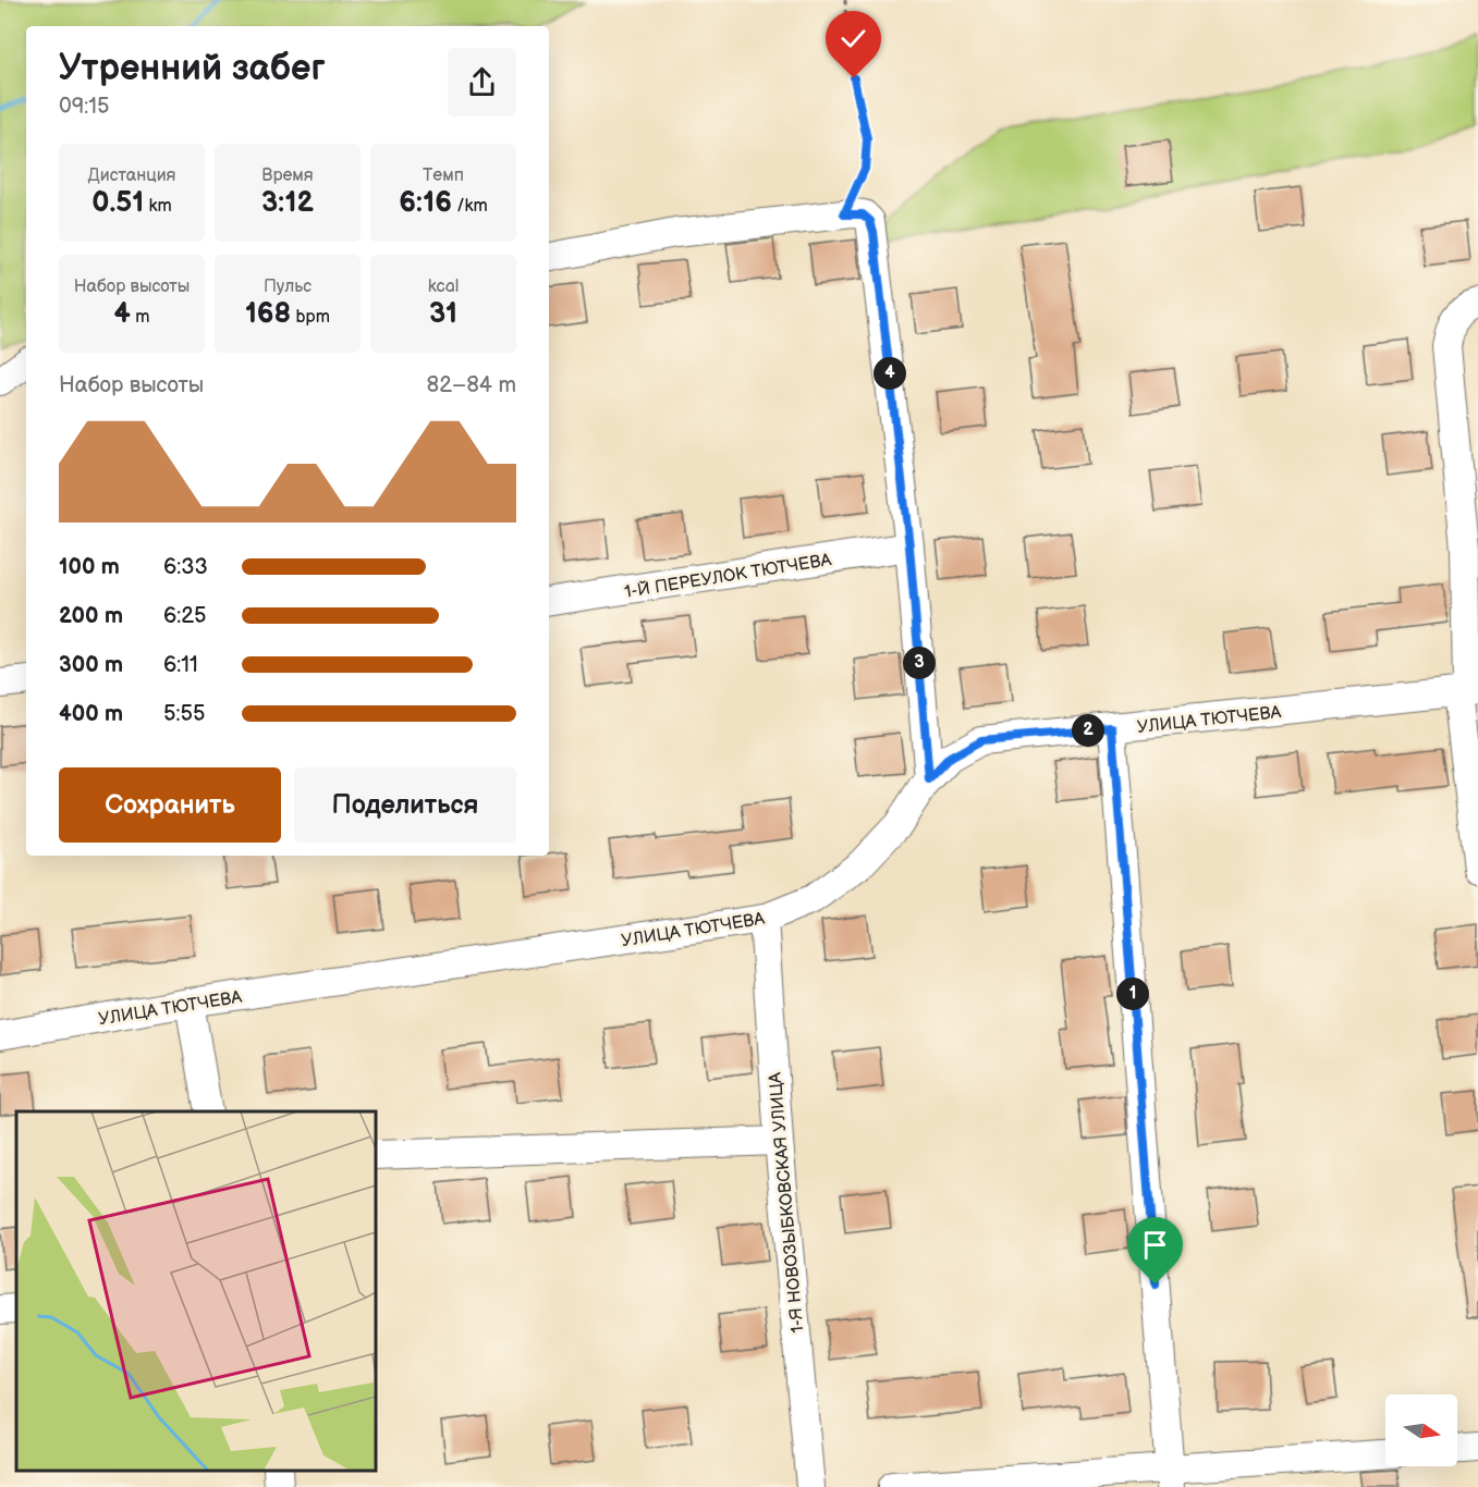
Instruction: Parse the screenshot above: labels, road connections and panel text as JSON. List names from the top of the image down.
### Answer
{
  "streets": {
    "street": ["1-Й ПЕРЕУЛОК ТЮТЧЕВА", "УЛИЦА ТЮТЧЕВА", "1-Я НОВОЗЫБКОВСКАЯ УЛИЦА"]
  },
  "crossings": [
    ["УЛИЦА ТЮТЧЕВА", "1-Я НОВОЗЫБКОВСКАЯ УЛИЦА"]
  ],
  "north": "right",
  "page": {
    "heading": ["Утренний забег", "09:15"],
    "stats": [
      ["Дистанция", "0.51 km"],
      ["Время", "3:12"],
      ["Темп", "6:16 /km"],
      ["Набор высоты", "4 m"],
      ["Пульс", "168 bpm"],
      ["kcal", "31"]
    ],
    "pins": [
      "4",
      "3",
      "2",
      "1"
    ],
    "chart": ["Набор высоты", "82–84 m"],
    "list": [
      {
        "name": "100 m",
        "note": "6:33"
      },
      {
        "name": "200 m",
        "note": "6:25"
      },
      {
        "name": "300 m",
        "note": "6:11"
      },
      {
        "name": "400 m",
        "note": "5:55"
      }
    ],
    "buttons": ["Сохранить", "Поделиться"]
  }
}
